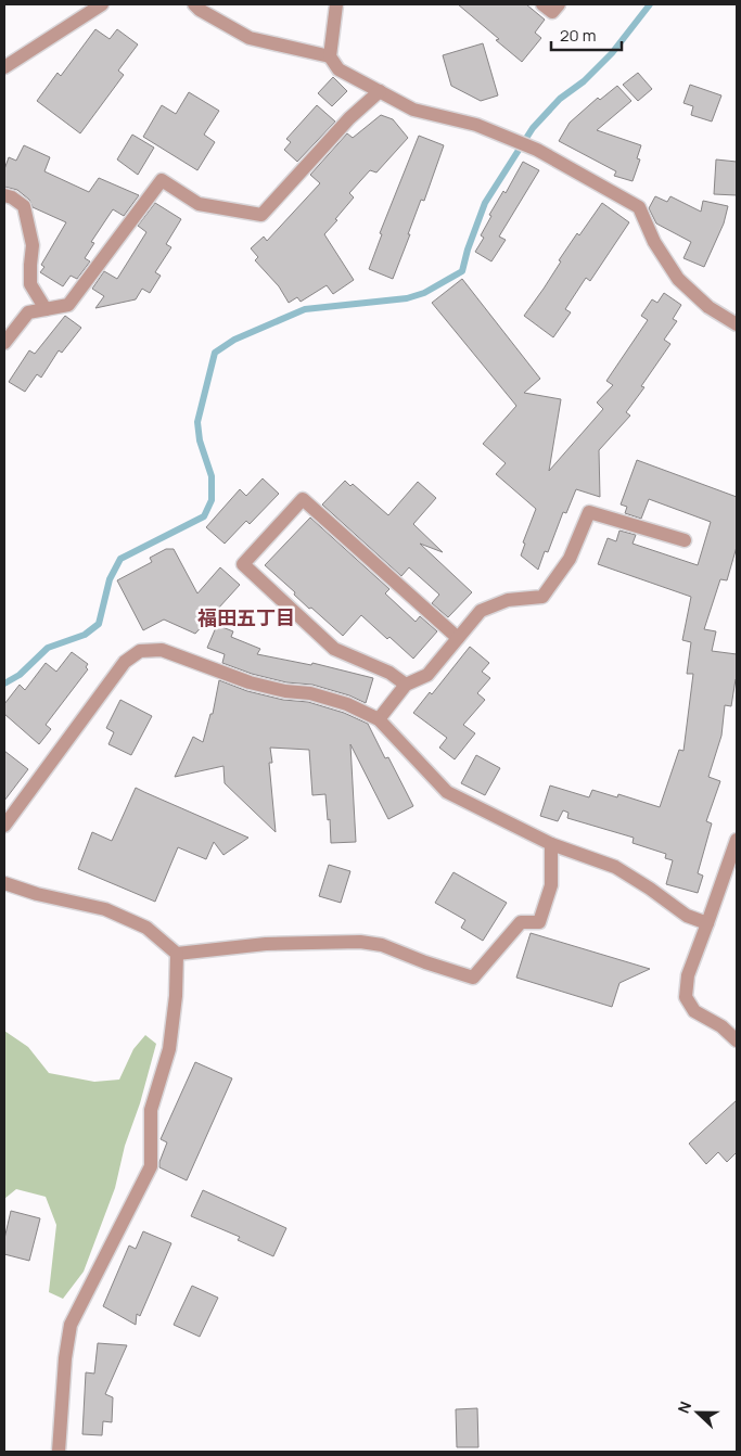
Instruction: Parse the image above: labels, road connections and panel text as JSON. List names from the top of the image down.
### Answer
{
  "districts": ["福田五丁目"],
  "scale_bar": "20 m",
  "north": "left"
}
